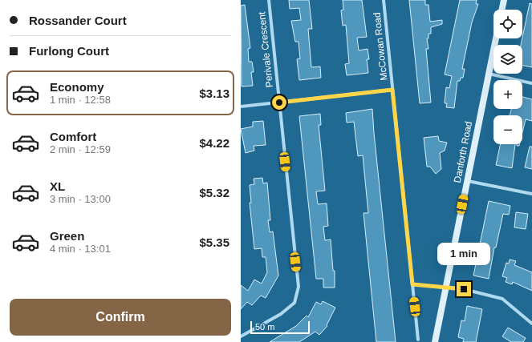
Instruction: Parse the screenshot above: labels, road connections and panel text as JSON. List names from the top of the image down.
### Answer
{
  "streets": {
    "main road": ["Danforth Road"],
    "street": ["McCowan Road", "Perivale Crescent"]
  },
  "scale_bar": "50 m",
  "page": {
    "banner": ["Rossander Court", "Furlong Court"],
    "map_buttons": ["+", "−"],
    "list": [
      {
        "name": "Economy",
        "note": "1 min · 12:58",
        "value": "$3.13"
      },
      {
        "name": "Comfort",
        "note": "2 min · 12:59",
        "value": "$4.22"
      },
      {
        "name": "XL",
        "note": "3 min · 13:00",
        "value": "$5.32"
      },
      {
        "name": "Green",
        "note": "4 min · 13:01",
        "value": "$5.35"
      }
    ],
    "bubble": "1 min",
    "buttons": "Confirm",
    "scale": "50 m"
  }
}
